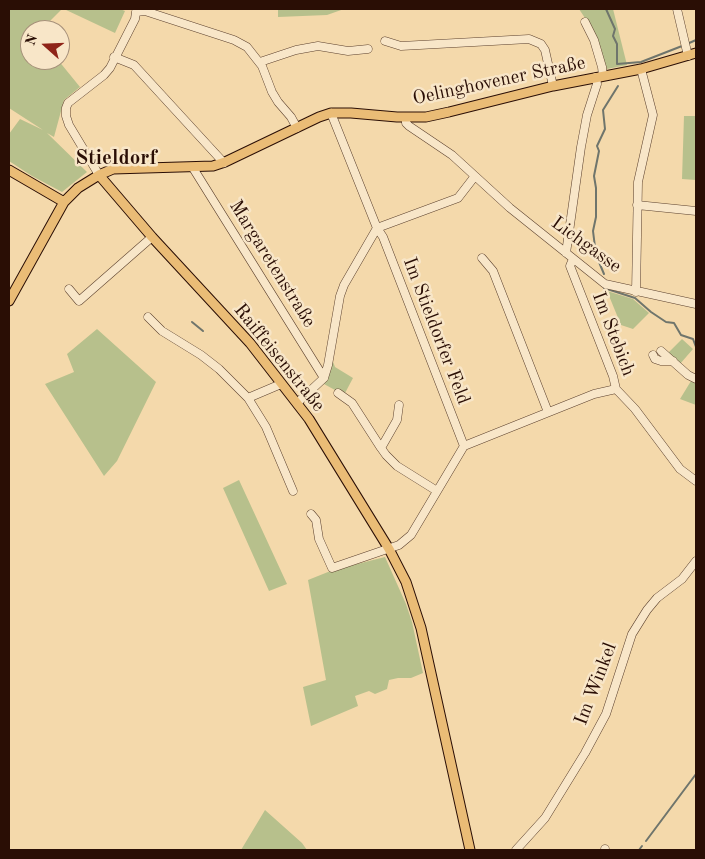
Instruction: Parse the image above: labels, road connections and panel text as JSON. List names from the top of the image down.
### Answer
{
  "streets": {
    "main road": ["Oelinghovener Straße", "Raiffeisenstraße"],
    "street": [
      "Lichgasse",
      "Margaretenstraße",
      "Im Stieldorfer Feld",
      "Im Stebich",
      "Im Winkel"
    ]
  },
  "crossings": [
    ["Oelinghovener Straße", "Lichgasse"],
    ["Oelinghovener Straße", "Margaretenstraße"],
    ["Oelinghovener Straße", "Im Stieldorfer Feld"],
    ["Oelinghovener Straße", "Raiffeisenstraße"],
    ["Lichgasse", "Im Stebich"]
  ],
  "districts": ["Stieldorf"],
  "north": "left"
}
